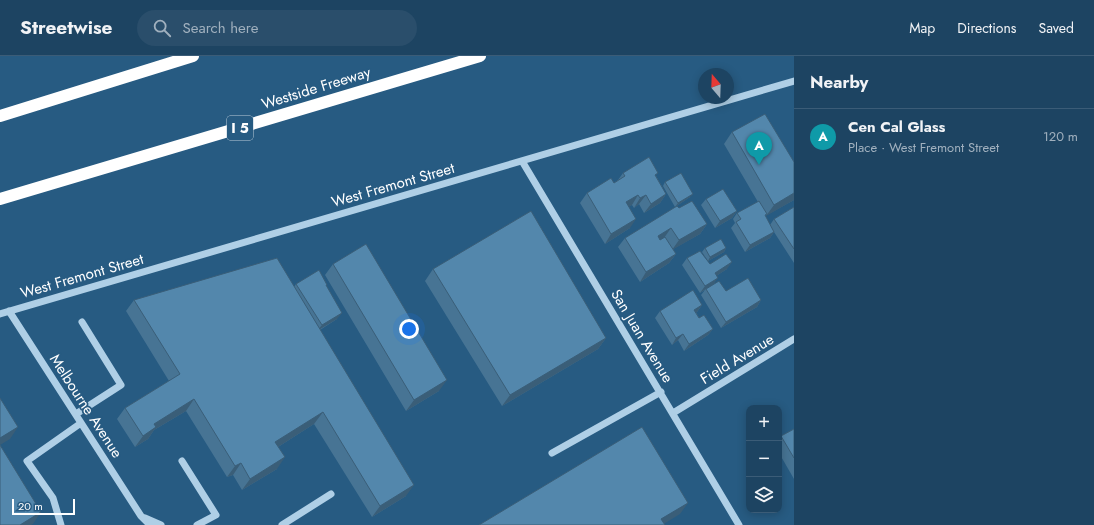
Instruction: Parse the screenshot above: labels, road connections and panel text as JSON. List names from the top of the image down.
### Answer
{
  "streets": {
    "highway": ["Westside Freeway", "I 5"],
    "street": [
      "West Fremont Street",
      "San Juan Avenue",
      "Field Avenue",
      "Melbourne Avenue"
    ]
  },
  "crossings": [
    ["West Fremont Street", "San Juan Avenue"],
    ["West Fremont Street", "Melbourne Avenue"],
    ["San Juan Avenue", "Field Avenue"]
  ],
  "scale_bar": "20 m",
  "north": "top",
  "page": {
    "header": "Streetwise",
    "search": "Search here",
    "nav": ["Map", "Directions", "Saved"],
    "heading": "Nearby",
    "list": [
      {
        "mark": "A",
        "name": "Cen Cal Glass",
        "note": "Place · West Fremont Street",
        "value": "120 m"
      }
    ],
    "pins": "A",
    "map_buttons": ["+", "−"],
    "scale": "20 m"
  }
}
